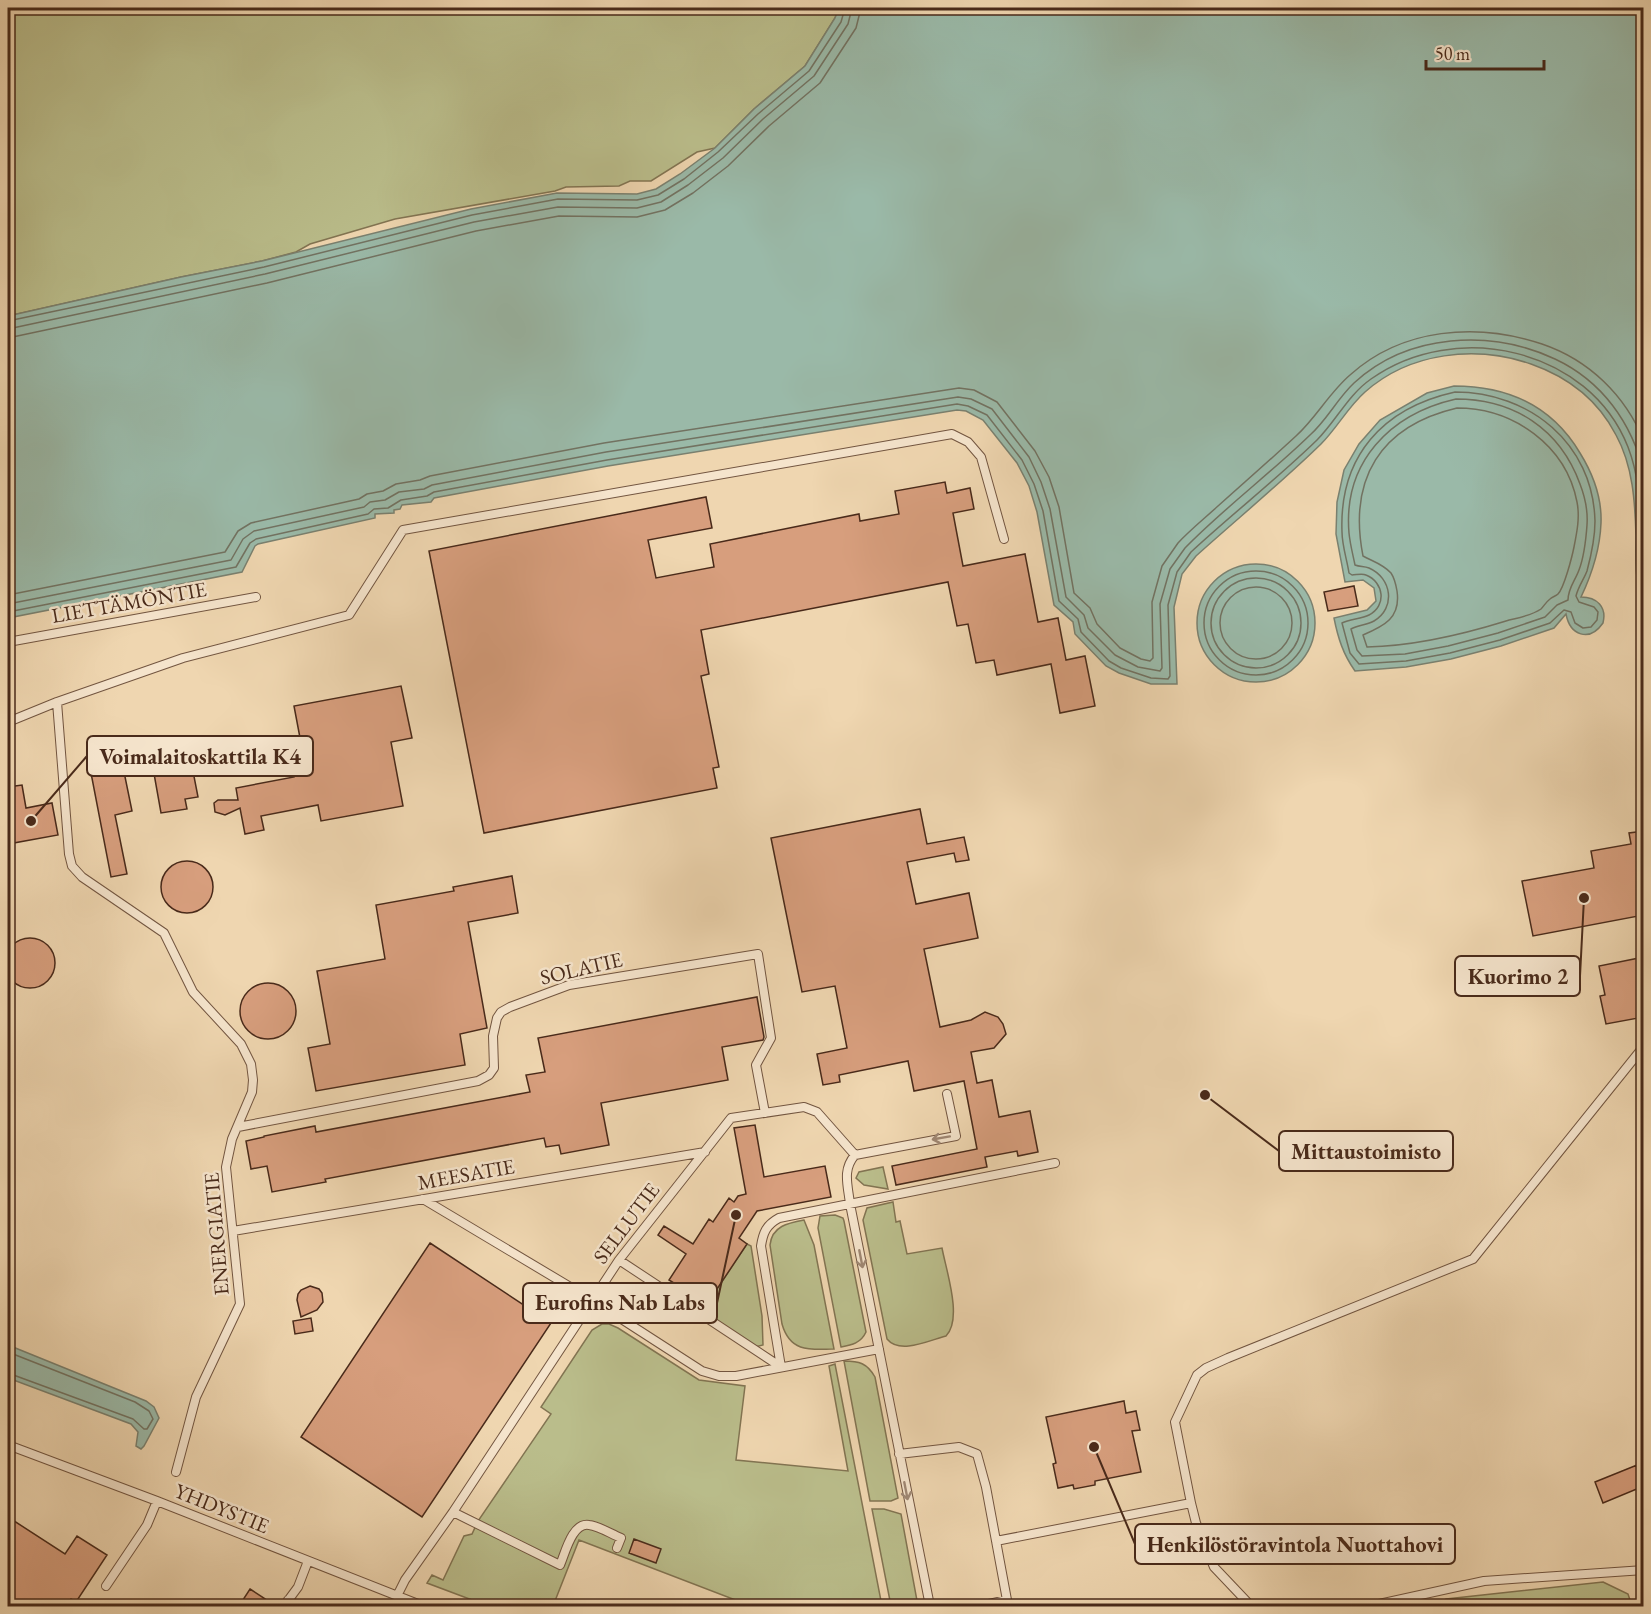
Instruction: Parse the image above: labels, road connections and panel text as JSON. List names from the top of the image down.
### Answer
{
  "streets": {
    "lane": [
      "LIETTÄMÖNTIE",
      "SOLATIE",
      "MEESATIE",
      "SELLUTIE",
      "ENERGIATIE",
      "YHDYSTIE"
    ]
  },
  "crossings": [
    ["SOLATIE", "SELLUTIE"],
    ["SOLATIE", "ENERGIATIE"],
    ["MEESATIE", "SELLUTIE"],
    ["MEESATIE", "ENERGIATIE"],
    ["SELLUTIE", "YHDYSTIE"]
  ],
  "places": [
    "Voimalaitoskattila K4",
    "Kuorimo 2",
    "Mittaustoimisto",
    "Eurofins Nab Labs",
    "Henkilöstöravintola Nuottahovi"
  ],
  "scale_bar": "50 m"
}
